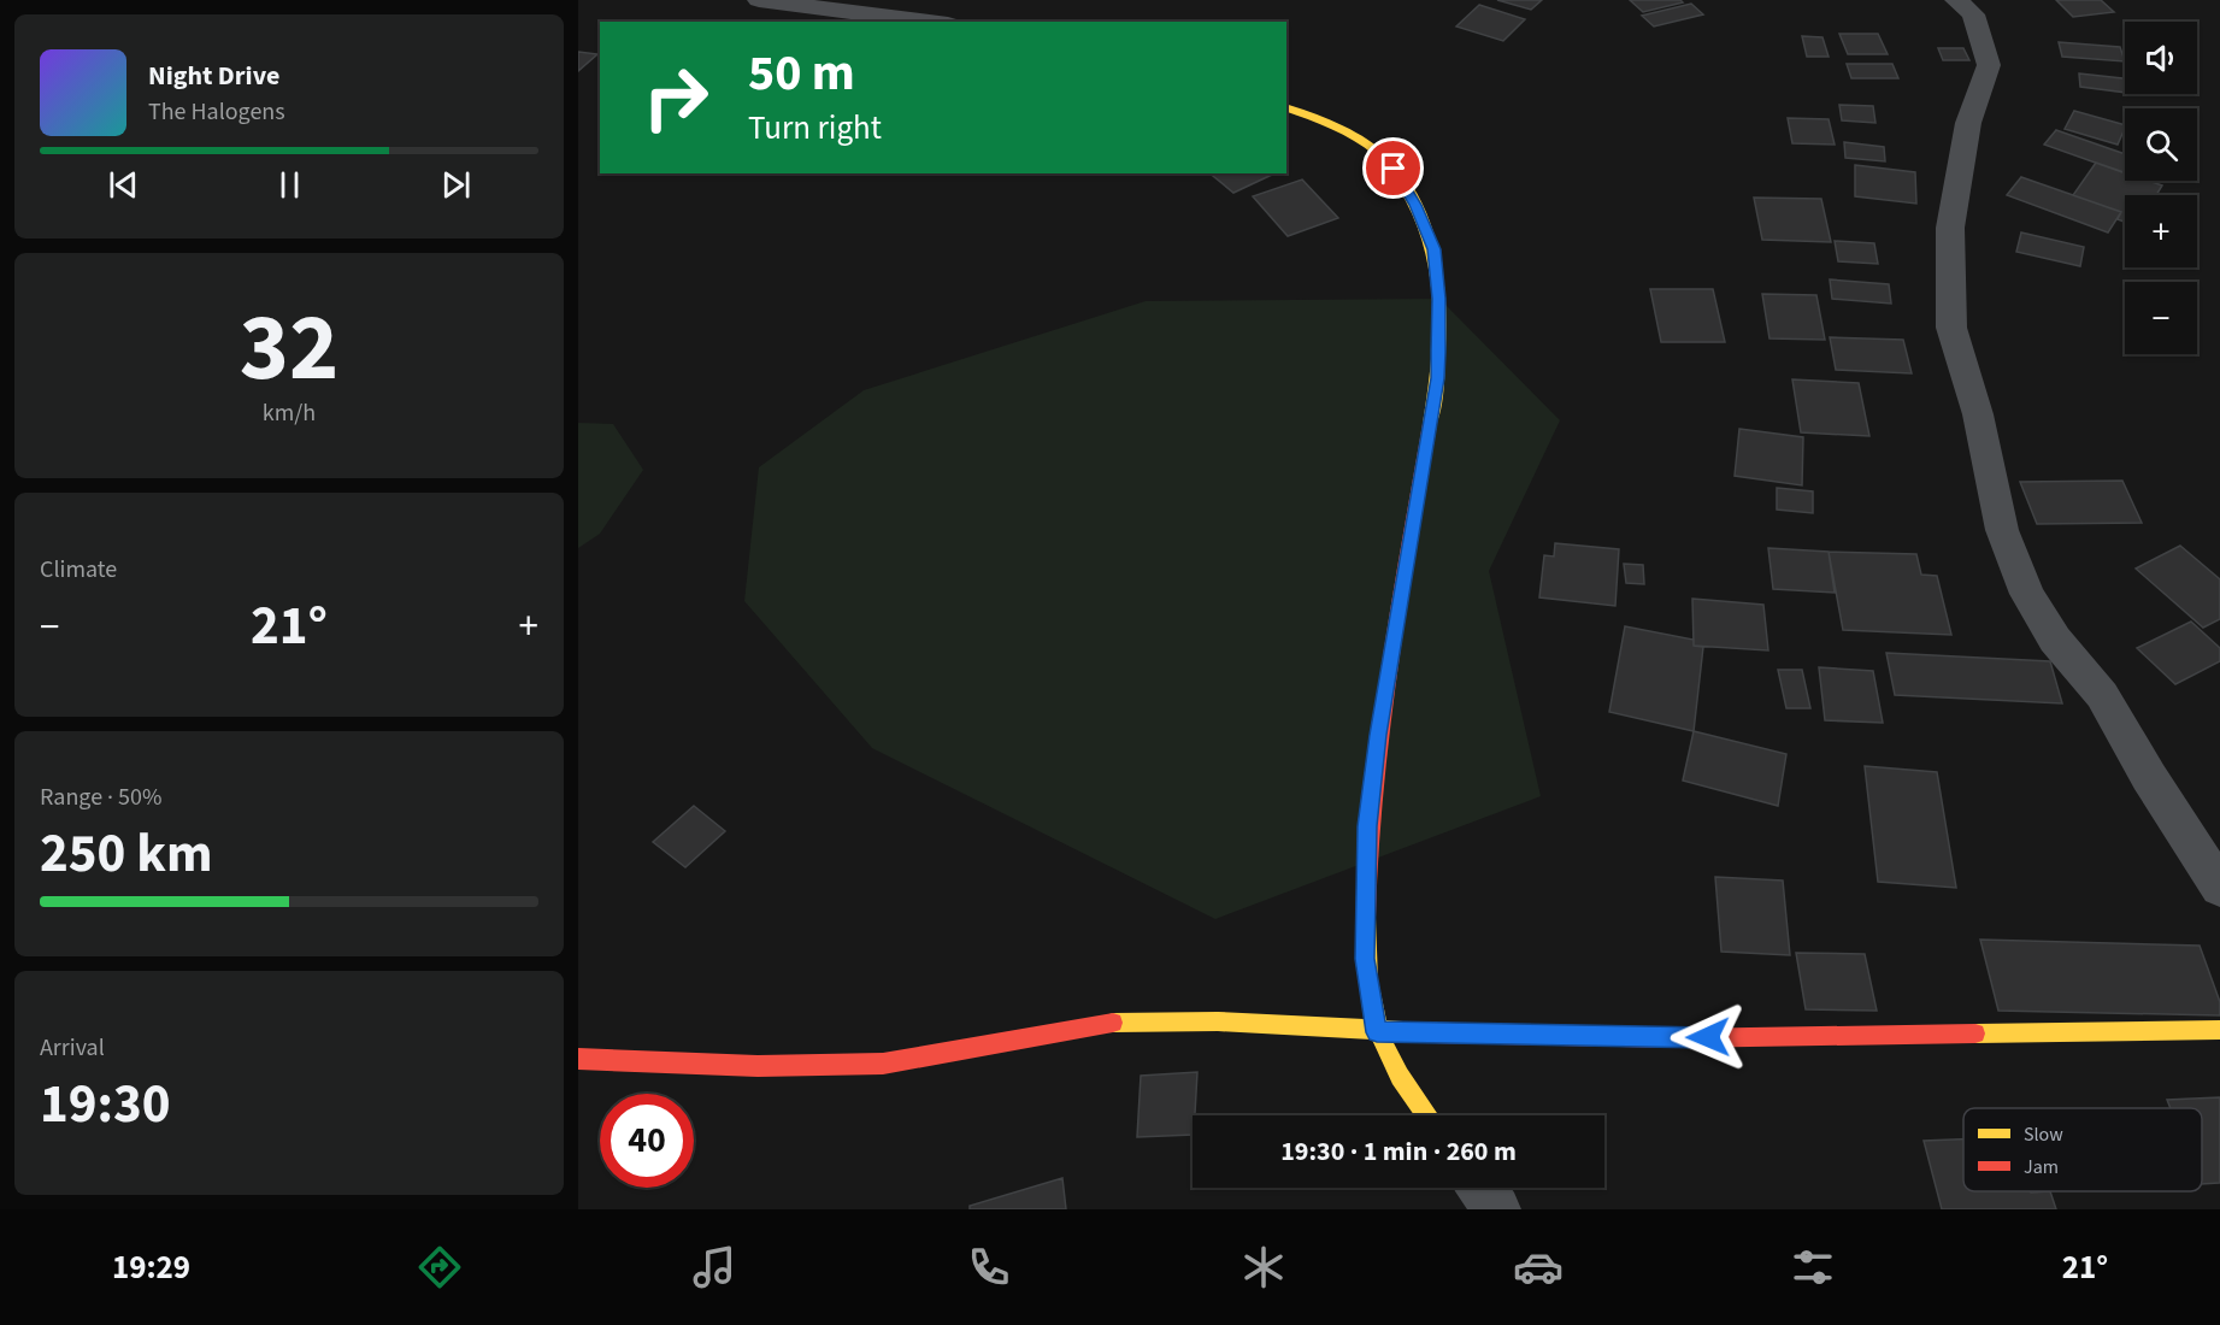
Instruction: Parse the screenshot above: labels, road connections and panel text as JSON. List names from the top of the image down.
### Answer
{
  "legend": ["Slow", "Jam"],
  "page": {
    "map_buttons": ["+", "−"],
    "turn": ["50 m", "Turn right"],
    "song": ["Night Drive", "The Halogens"],
    "tile": [
      ["32", "km/h"],
      "Climate",
      ["Range · 50%", "250 km"],
      ["Arrival", "19:30"]
    ],
    "heat": ["−", "21°", "+"],
    "limit": "40",
    "trip": "19:30 · 1 min · 260 m",
    "tabs": ["19:29", "21°"]
  }
}
